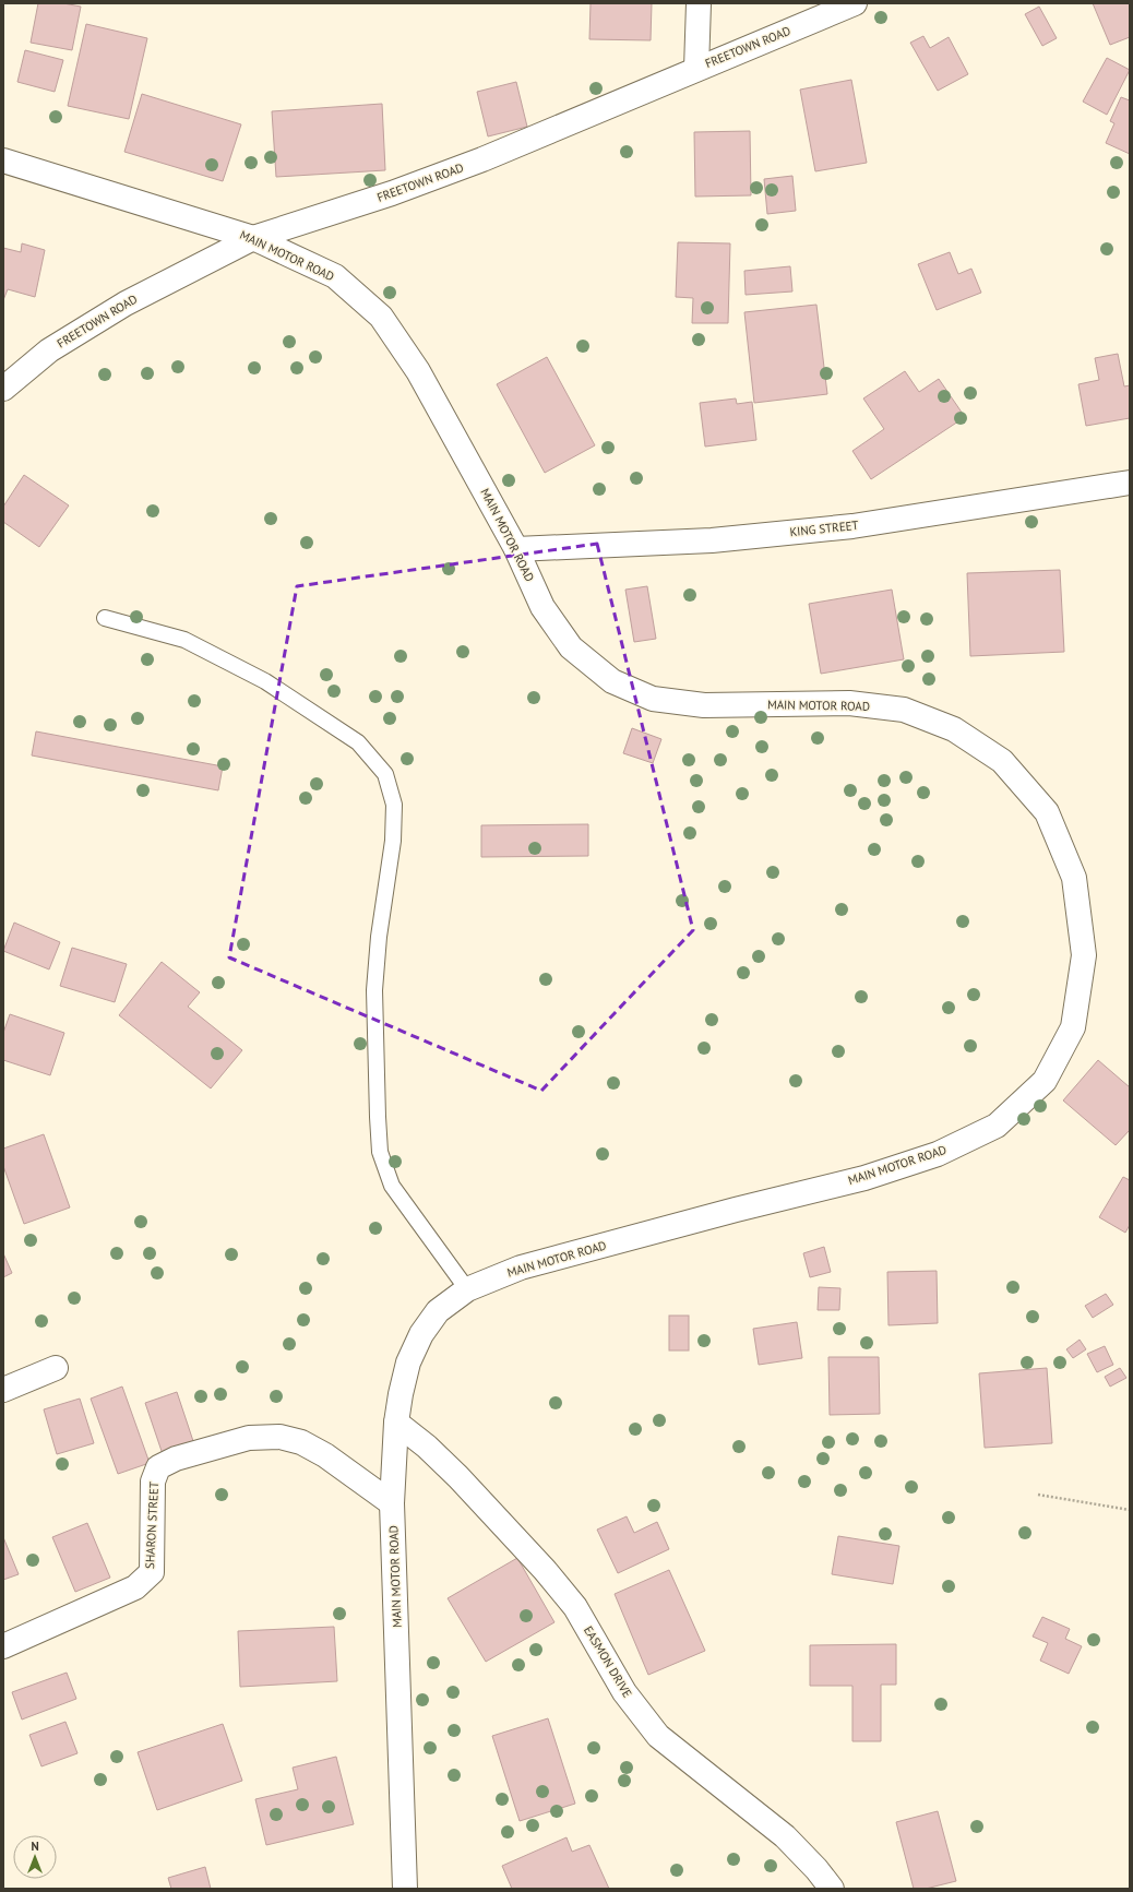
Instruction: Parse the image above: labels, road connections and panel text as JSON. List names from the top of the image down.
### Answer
{
  "streets": {
    "main road": [
      "FREETOWN ROAD",
      "MAIN MOTOR ROAD",
      "KING STREET",
      "SHARON STREET",
      "EASMON DRIVE"
    ]
  },
  "crossings": [
    ["FREETOWN ROAD", "MAIN MOTOR ROAD"],
    ["MAIN MOTOR ROAD", "KING STREET"],
    ["MAIN MOTOR ROAD", "SHARON STREET"],
    ["MAIN MOTOR ROAD", "EASMON DRIVE"]
  ],
  "north": "top"
}
